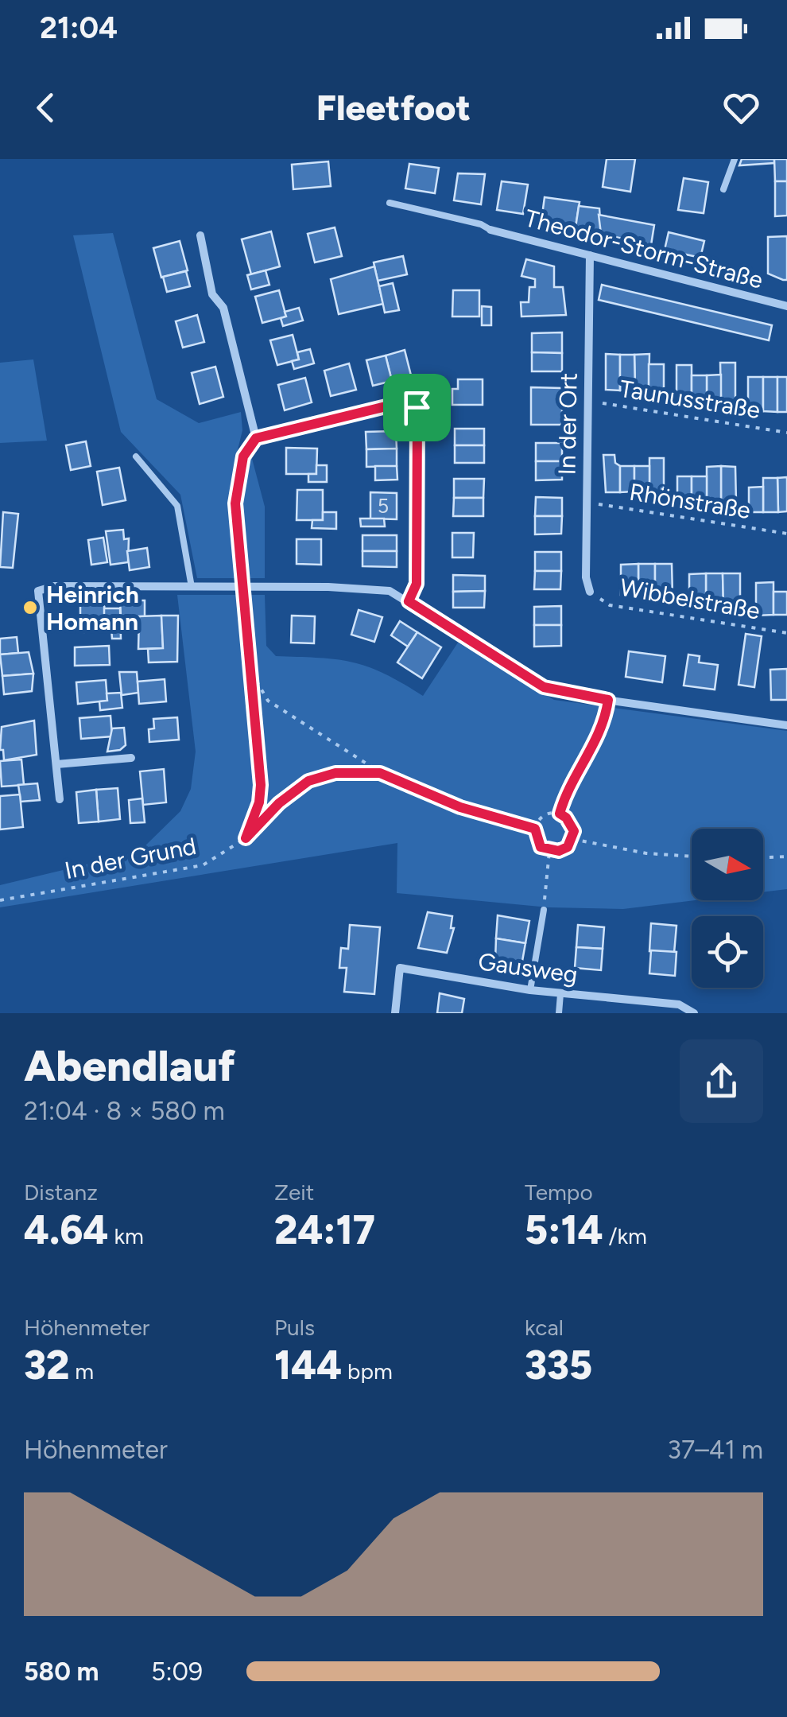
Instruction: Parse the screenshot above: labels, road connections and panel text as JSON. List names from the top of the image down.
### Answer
{
  "streets": {
    "street": ["Theodor-Storm-Straße", "In der Ort", "Gausweg"],
    "path": [
      "Taunusstraße",
      "Rhönstraße",
      "Wibbelstraße",
      "In der Grund"
    ]
  },
  "crossings": [
    ["Theodor-Storm-Straße", "In der Ort"],
    ["Taunusstraße", "In der Ort"],
    ["In der Ort", "Rhönstraße"],
    ["In der Ort", "Wibbelstraße"]
  ],
  "places": ["Heinrich Homann"],
  "house_numbers": ["5"],
  "north": "right",
  "page": {
    "status": "21:04",
    "header": "Fleetfoot",
    "heading": ["Abendlauf", "21:04 · 8 × 580 m"],
    "stats": [
      ["Distanz", "4.64 km"],
      ["Zeit", "24:17"],
      ["Tempo", "5:14 /km"],
      ["Höhenmeter", "32 m"],
      ["Puls", "144 bpm"],
      ["kcal", "335"]
    ],
    "chart": ["Höhenmeter", "37–41 m"],
    "list": [
      {
        "name": "580 m",
        "note": "5:09"
      }
    ]
  }
}
